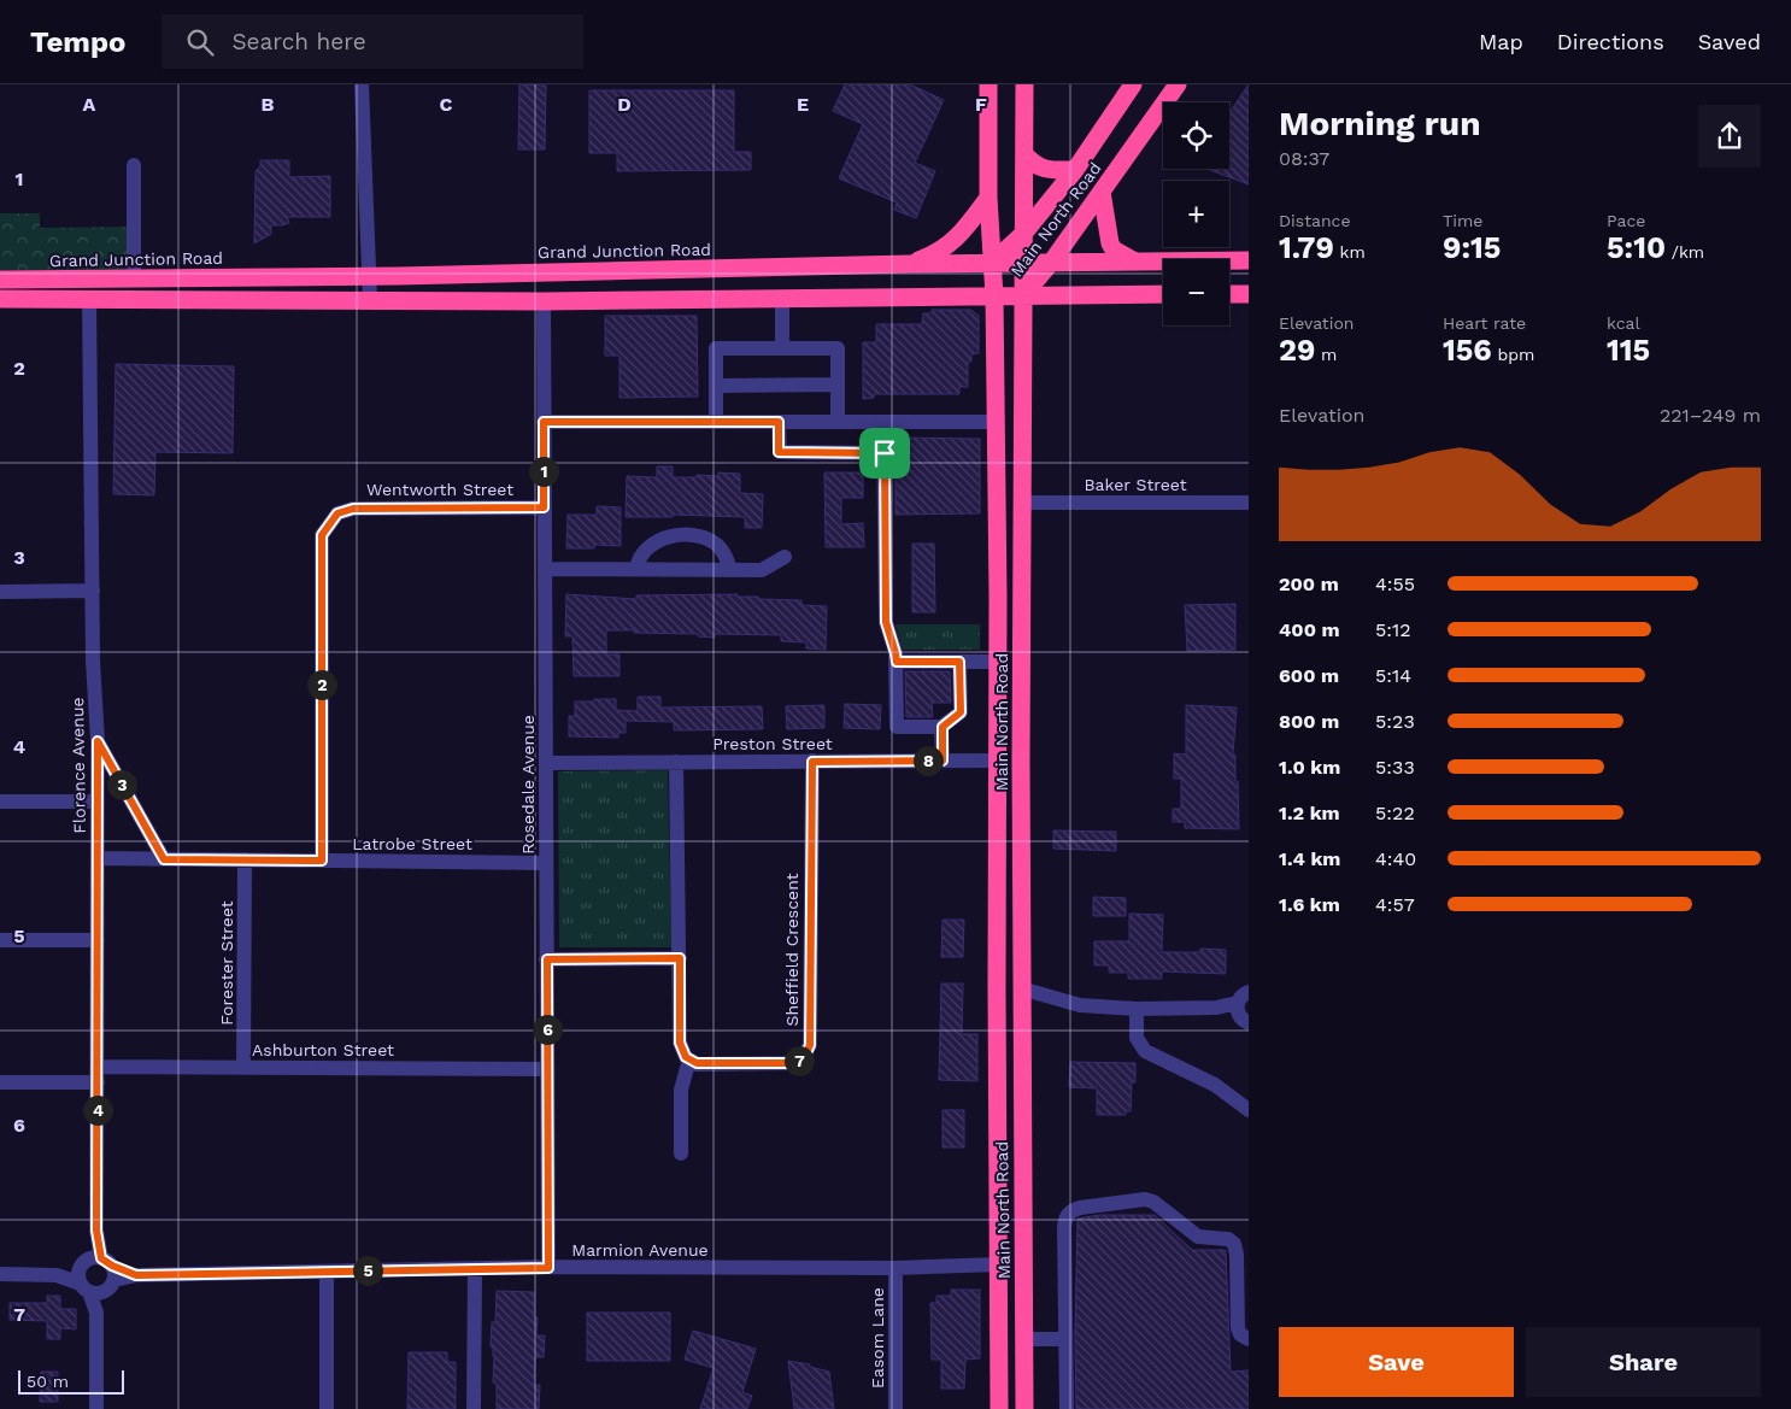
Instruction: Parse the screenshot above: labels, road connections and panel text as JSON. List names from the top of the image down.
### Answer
{
  "streets": {
    "highway": ["Main North Road", "Grand Junction Road"],
    "street": [
      "Baker Street",
      "Wentworth Street",
      "Preston Street",
      "Florence Avenue",
      "Rosedale Avenue",
      "Latrobe Street",
      "Sheffield Crescent",
      "Forester Street",
      "Ashburton Street",
      "Marmion Avenue",
      "Easom Lane"
    ]
  },
  "crossings": [
    ["Main North Road", "Grand Junction Road"],
    ["Main North Road", "Baker Street"],
    ["Main North Road", "Preston Street"],
    ["Main North Road", "Marmion Avenue"],
    ["Wentworth Street", "Rosedale Avenue"],
    ["Wentworth Street", "Latrobe Street"],
    ["Preston Street", "Rosedale Avenue"],
    ["Preston Street", "Sheffield Crescent"],
    ["Florence Avenue", "Latrobe Street"],
    ["Florence Avenue", "Ashburton Street"],
    ["Florence Avenue", "Marmion Avenue"],
    ["Rosedale Avenue", "Latrobe Street"],
    ["Rosedale Avenue", "Ashburton Street"],
    ["Rosedale Avenue", "Marmion Avenue"],
    ["Latrobe Street", "Forester Street"],
    ["Forester Street", "Ashburton Street"],
    ["Marmion Avenue", "Easom Lane"]
  ],
  "scale_bar": "50 m",
  "page": {
    "header": "Tempo",
    "search": "Search here",
    "nav": ["Map", "Directions", "Saved"],
    "heading": ["Morning run", "08:37"],
    "map_buttons": ["+", "−"],
    "stats": [
      ["Distance", "1.79 km"],
      ["Time", "9:15"],
      ["Pace", "5:10 /km"],
      ["Elevation", "29 m"],
      ["Heart rate", "156 bpm"],
      ["kcal", "115"]
    ],
    "chart": ["Elevation", "221–249 m"],
    "pins": [
      "1",
      "2",
      "8",
      "3",
      "6",
      "7",
      "4",
      "5"
    ],
    "list": [
      {
        "name": "200 m",
        "note": "4:55"
      },
      {
        "name": "400 m",
        "note": "5:12"
      },
      {
        "name": "600 m",
        "note": "5:14"
      },
      {
        "name": "800 m",
        "note": "5:23"
      },
      {
        "name": "1.0 km",
        "note": "5:33"
      },
      {
        "name": "1.2 km",
        "note": "5:22"
      },
      {
        "name": "1.4 km",
        "note": "4:40"
      },
      {
        "name": "1.6 km",
        "note": "4:57"
      }
    ],
    "buttons": ["Save", "Share"],
    "scale": "50 m"
  },
  "grid": {
    "columns": [
      "A",
      "B",
      "C",
      "D",
      "E",
      "F"
    ],
    "rows": [
      "1",
      "2",
      "3",
      "4",
      "5",
      "6",
      "7"
    ]
  }
}
